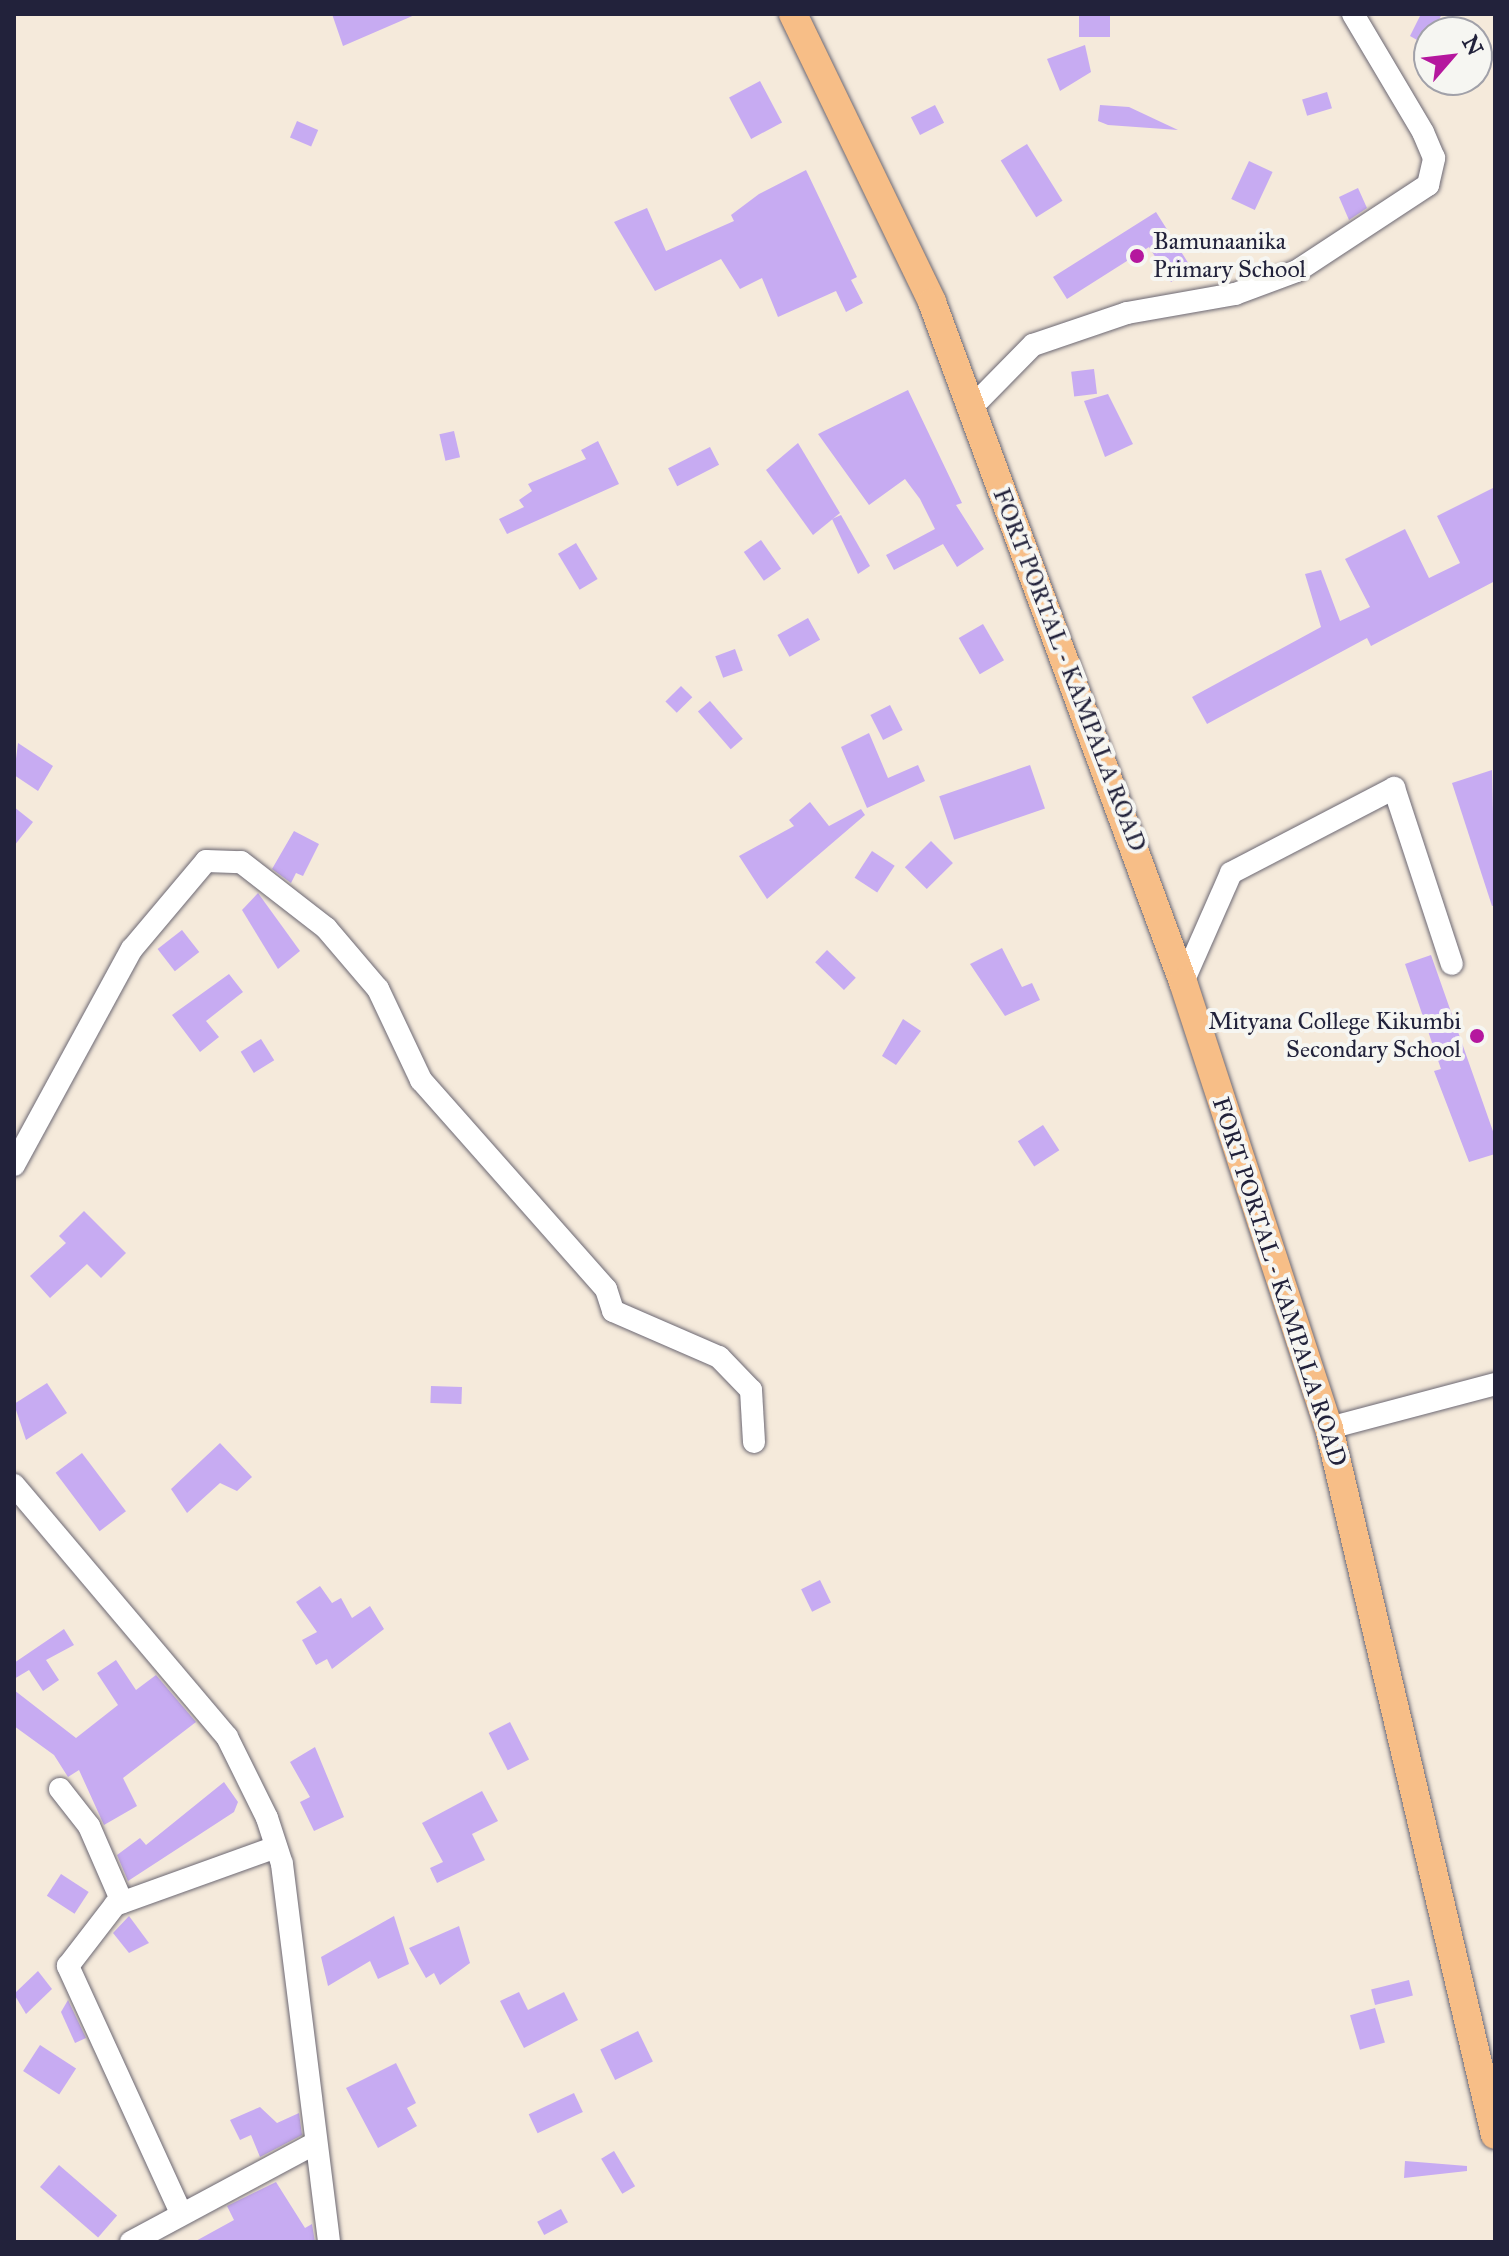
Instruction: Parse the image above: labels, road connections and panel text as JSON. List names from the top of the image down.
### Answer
{
  "streets": {
    "main road": ["FORT PORTAL - KAMPALA ROAD"]
  },
  "places": ["Bamunaanika Primary School", "Mityana College Kikumbi Secondary School"],
  "north": "top right"
}
